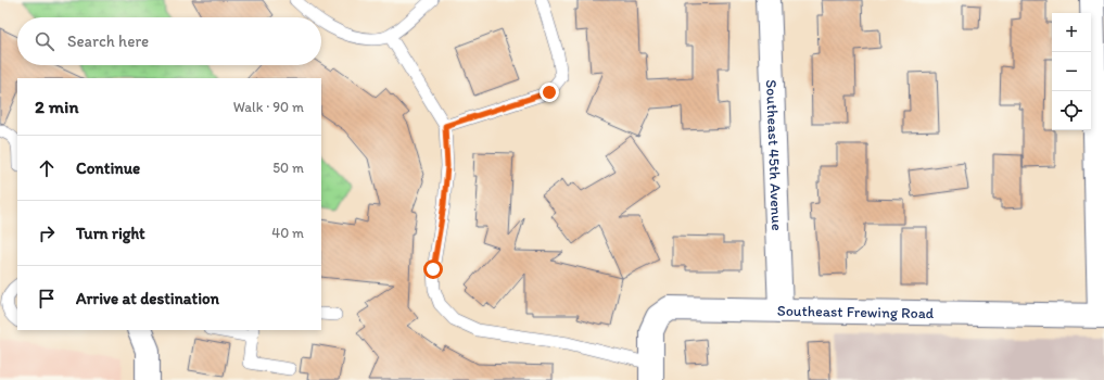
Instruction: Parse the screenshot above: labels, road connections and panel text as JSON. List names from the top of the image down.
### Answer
{
  "streets": {
    "street": ["Southeast 45th Avenue", "Southeast Frewing Road"]
  },
  "crossings": [
    ["Southeast 45th Avenue", "Southeast Frewing Road"]
  ],
  "page": {
    "map_buttons": ["+", "−"],
    "search": "Search here",
    "heading": ["2 min", "Walk · 90 m"],
    "list": [
      ["Continue", "50 m"],
      ["Turn right", "40 m"],
      "Arrive at destination"
    ]
  }
}
